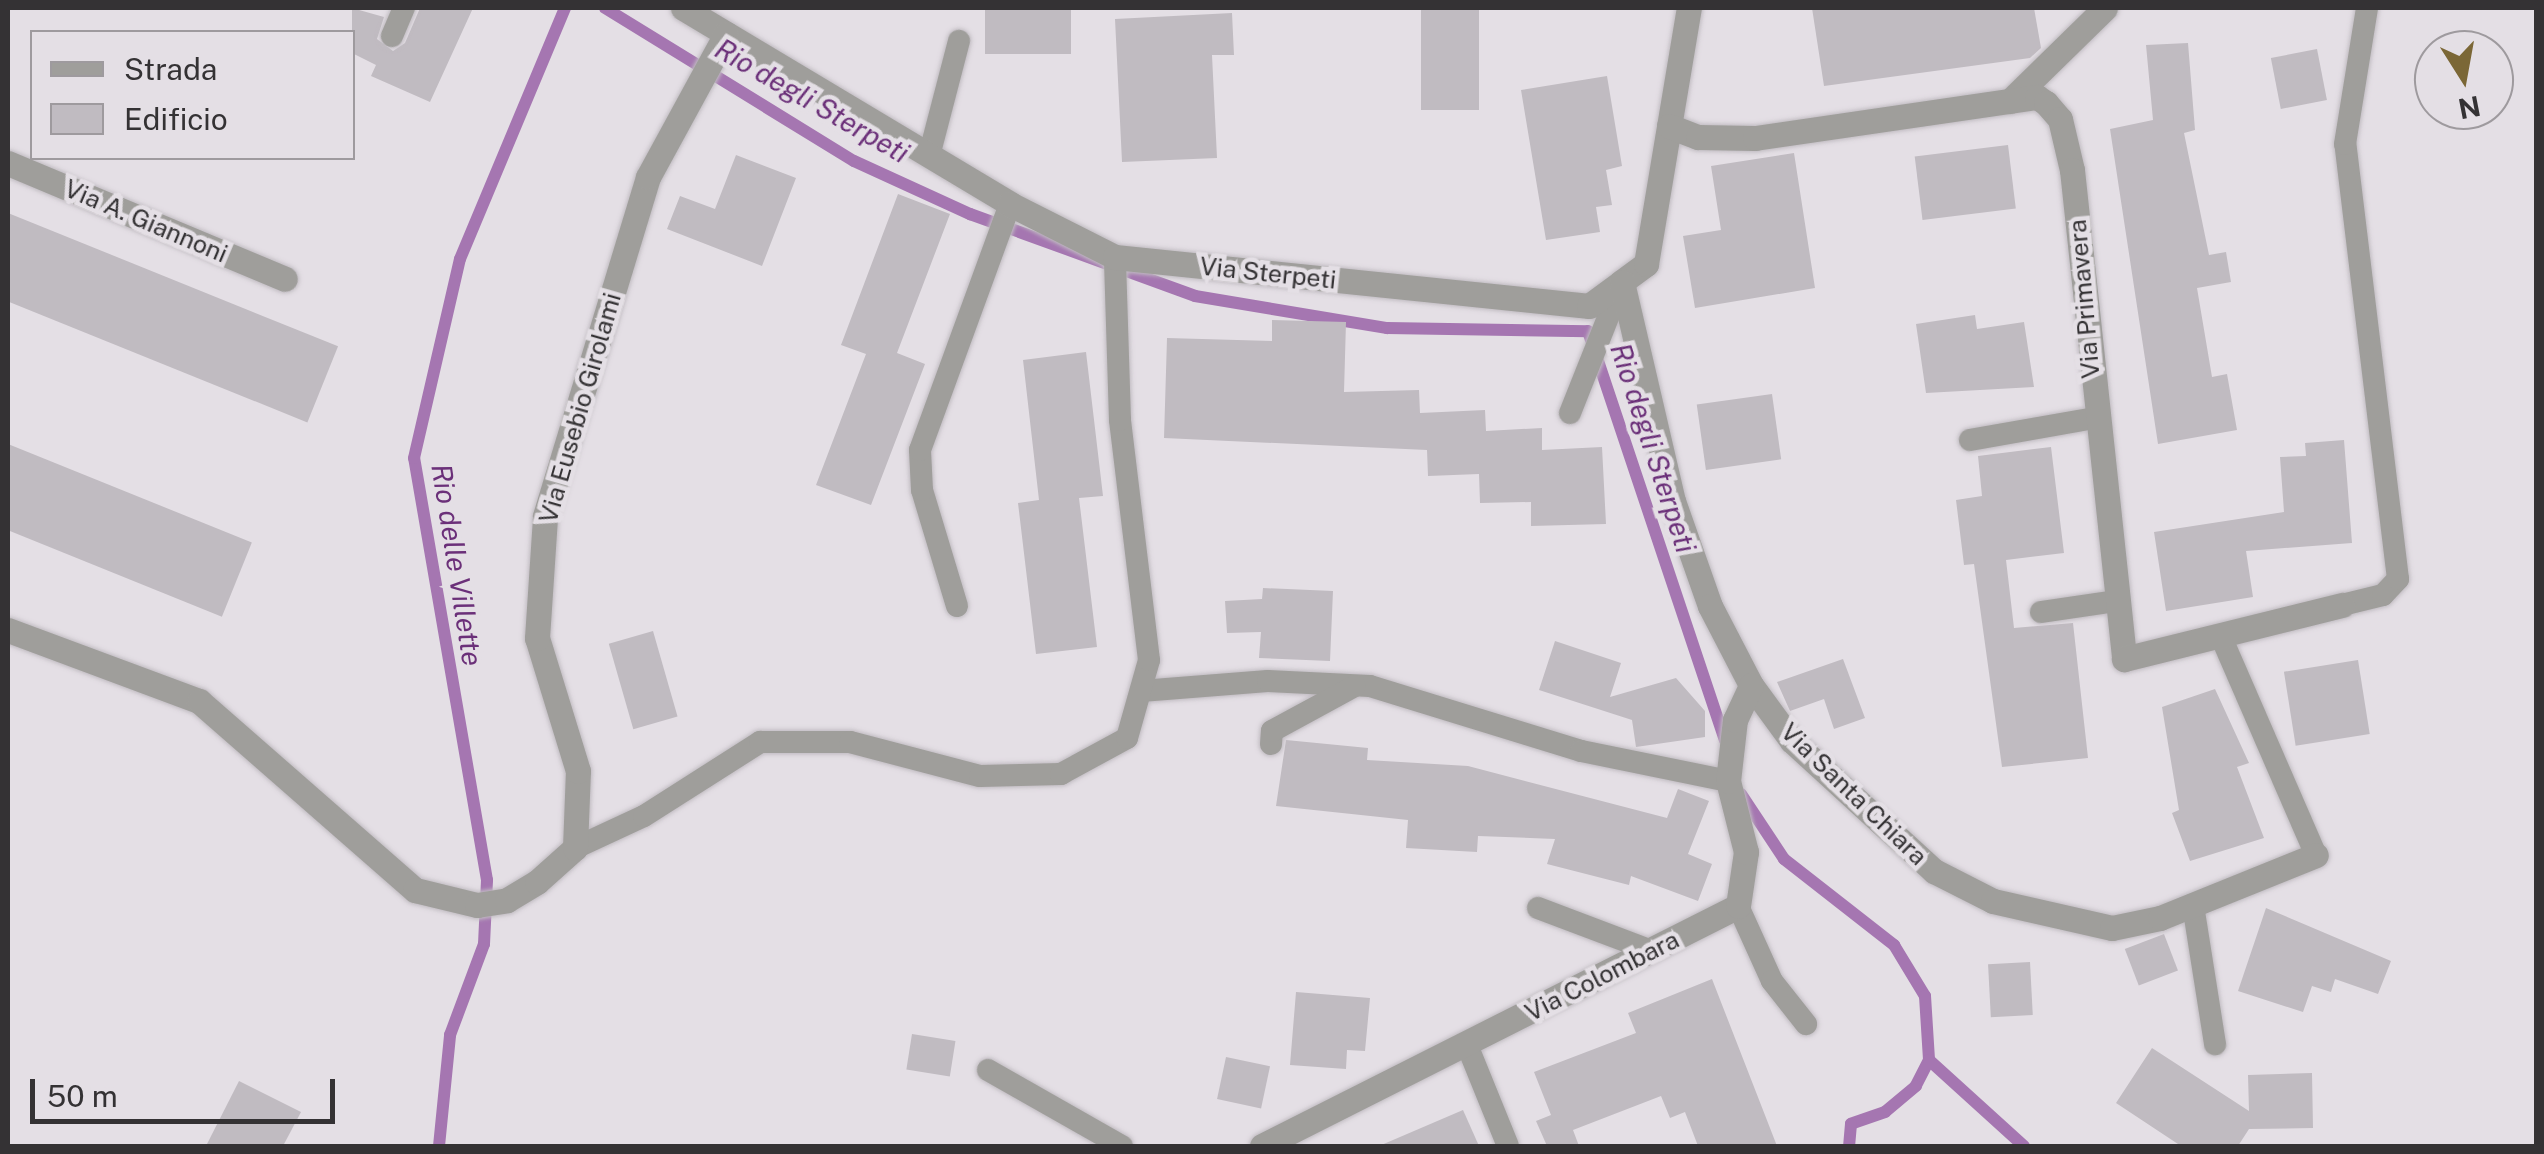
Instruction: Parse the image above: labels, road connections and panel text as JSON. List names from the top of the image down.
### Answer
{
  "streets": {
    "street": [
      "Via A. Giannoni",
      "Via Sterpeti",
      "Via Primavera",
      "Via Eusebio Girolami",
      "Via Santa Chiara",
      "Via Colombara"
    ]
  },
  "crossings": [
    ["Via Sterpeti", "Via Primavera"],
    ["Via Sterpeti", "Via Eusebio Girolami"],
    ["Via Sterpeti", "Via Santa Chiara"]
  ],
  "water": ["Rio degli Sterpeti", "Rio delle Villette"],
  "legend": ["Strada", "Edificio"],
  "scale_bar": "50 m",
  "north": "bottom"
}
